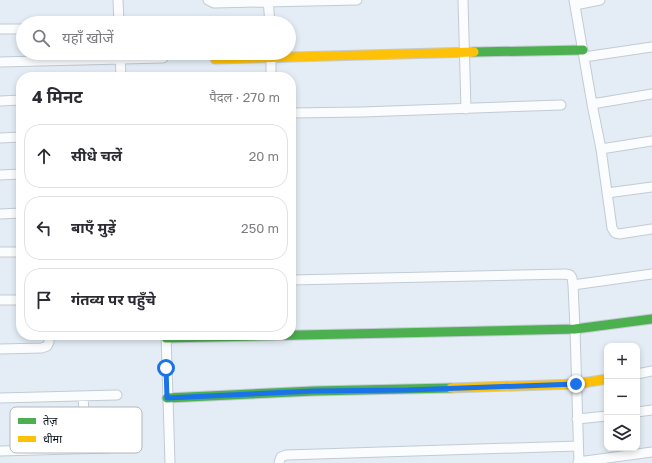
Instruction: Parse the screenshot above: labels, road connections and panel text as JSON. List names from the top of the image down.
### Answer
{
  "legend": ["तेज़", "धीमा"],
  "page": {
    "search": "यहाँ खोजें",
    "heading": ["4 मिनट", "पैदल · 270 m"],
    "list": [
      ["सीधे चलें", "20 m"],
      ["बाएँ मुड़ें", "250 m"],
      "गंतव्य पर पहुँचे"
    ],
    "map_buttons": ["+", "−"]
  }
}
